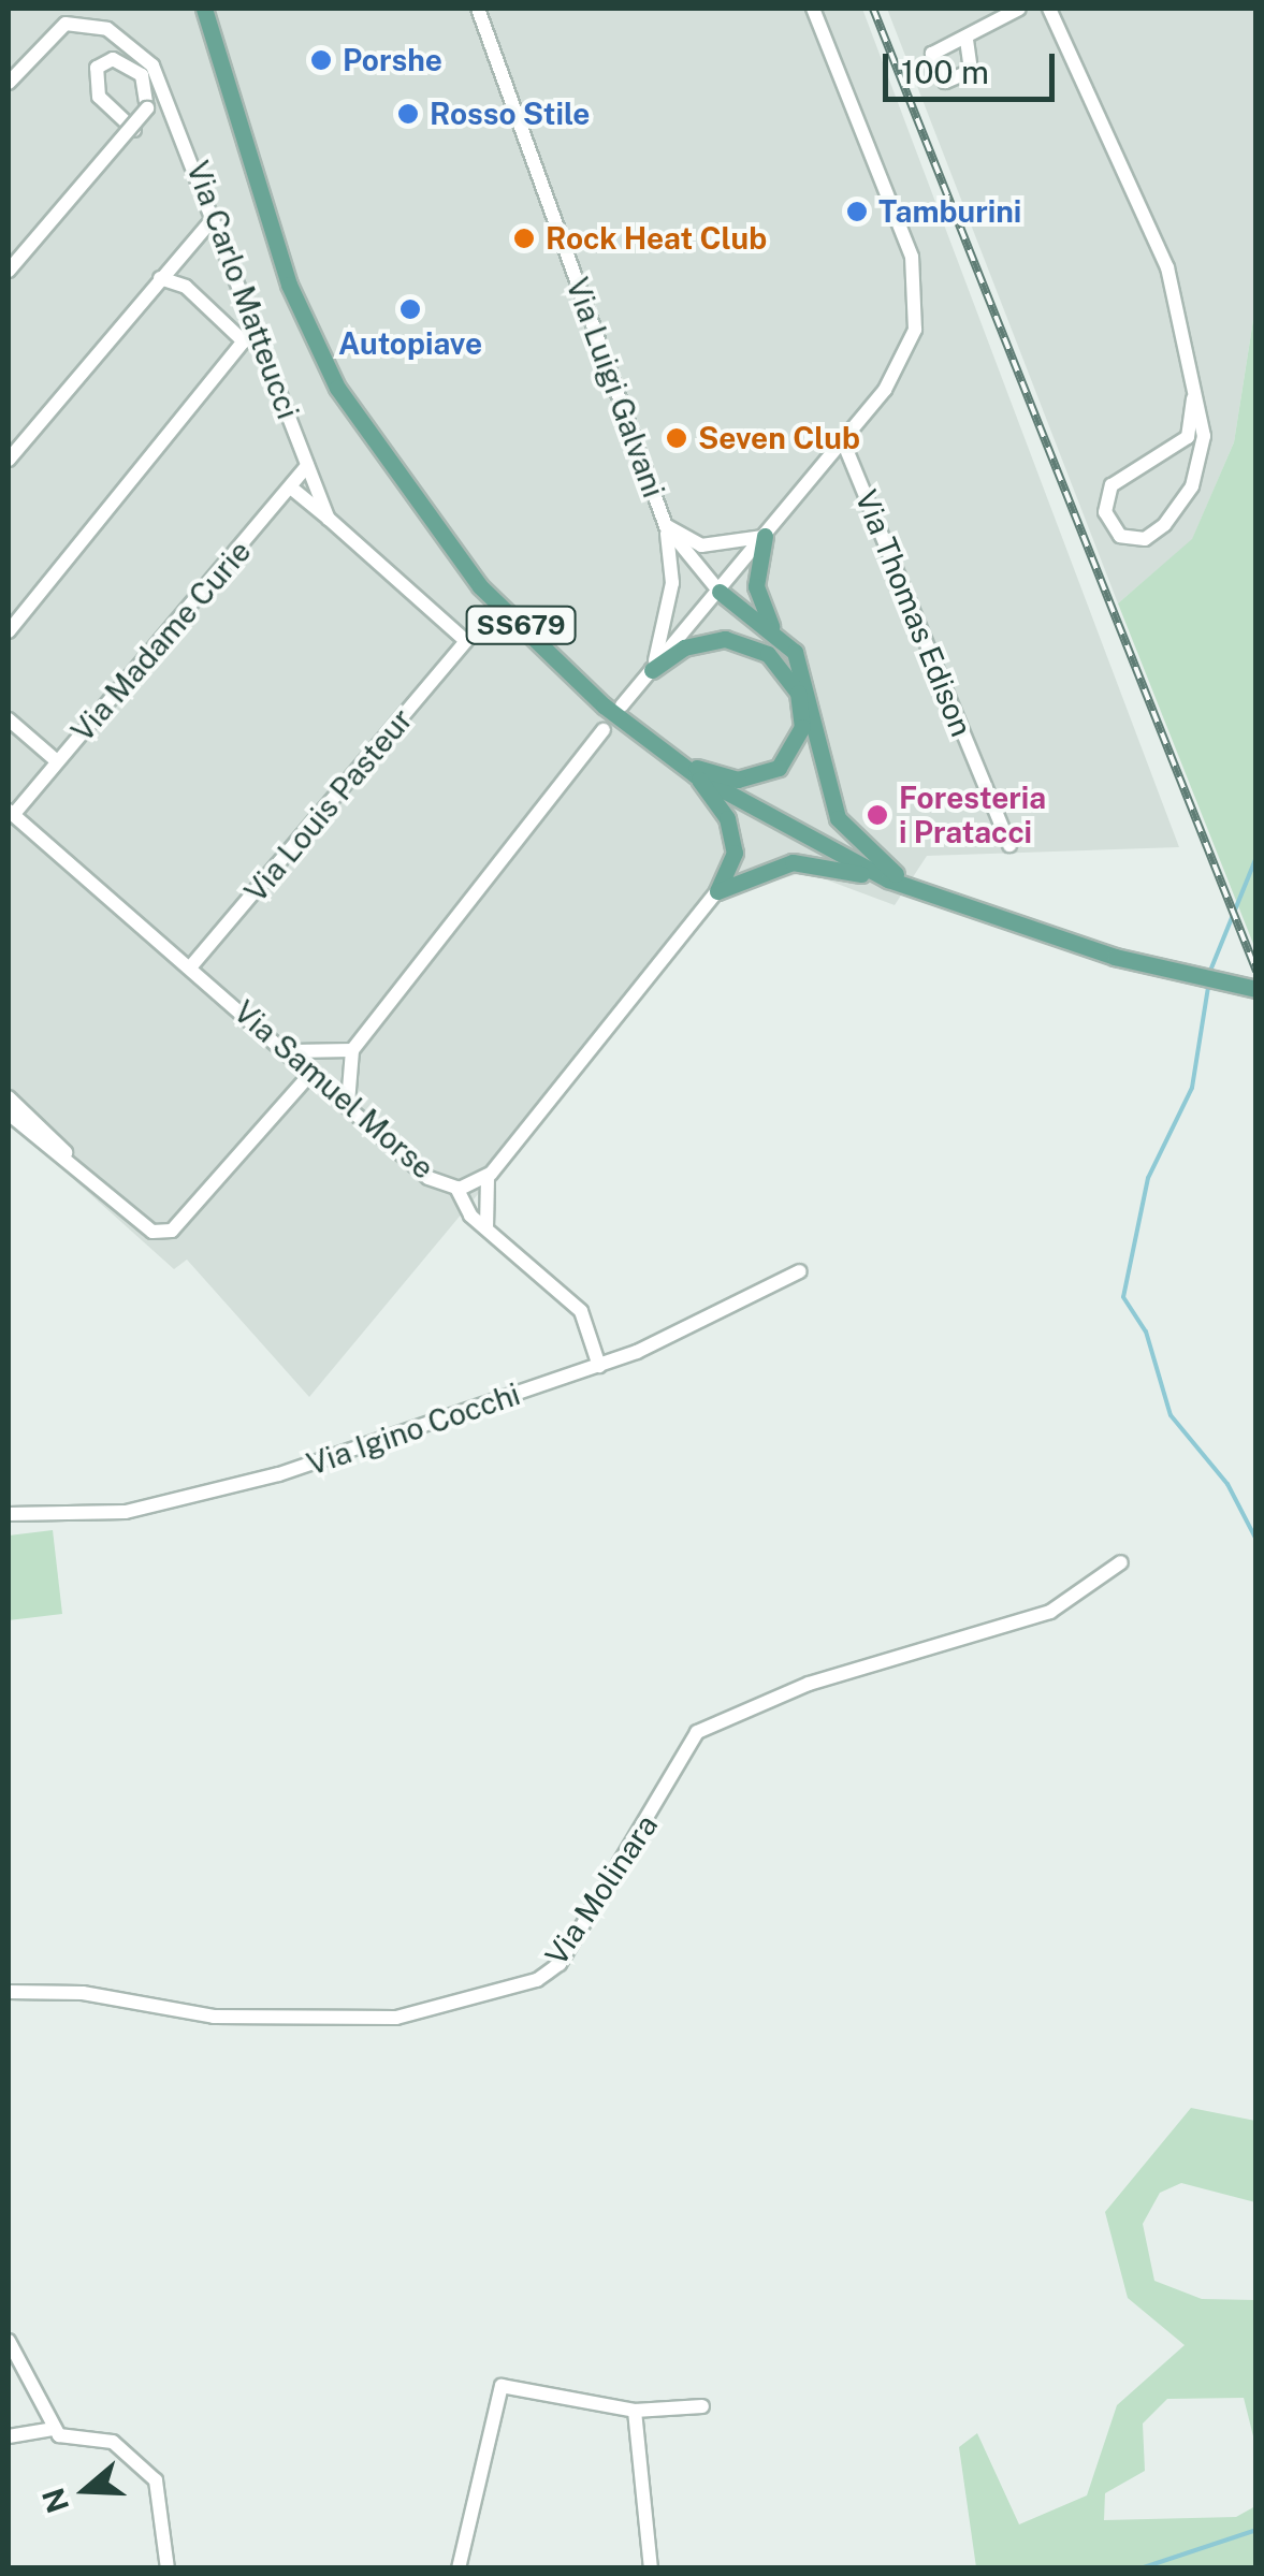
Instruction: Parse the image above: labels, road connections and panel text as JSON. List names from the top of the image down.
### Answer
{
  "streets": {
    "main road": ["SS679"],
    "street": [
      "Via Carlo Matteucci",
      "Via Luigi Galvani",
      "Via Thomas Edison",
      "Via Madame Curie",
      "Via Louis Pasteur",
      "Via Samuel Morse",
      "Via Igino Cocchi",
      "Via Molinara"
    ]
  },
  "crossings": [
    ["Via Carlo Matteucci", "Via Madame Curie"],
    ["Via Carlo Matteucci", "Via Louis Pasteur"],
    ["Via Luigi Galvani", "Via Thomas Edison"],
    ["Via Madame Curie", "Via Samuel Morse"],
    ["Via Louis Pasteur", "Via Samuel Morse"]
  ],
  "places": [
    "Porshe",
    "Rosso Stile",
    "Tamburini",
    "Rock Heat Club",
    "Autopiave",
    "Seven Club",
    "Foresteria i Pratacci"
  ],
  "scale_bar": "100 m",
  "north": "left"
}
